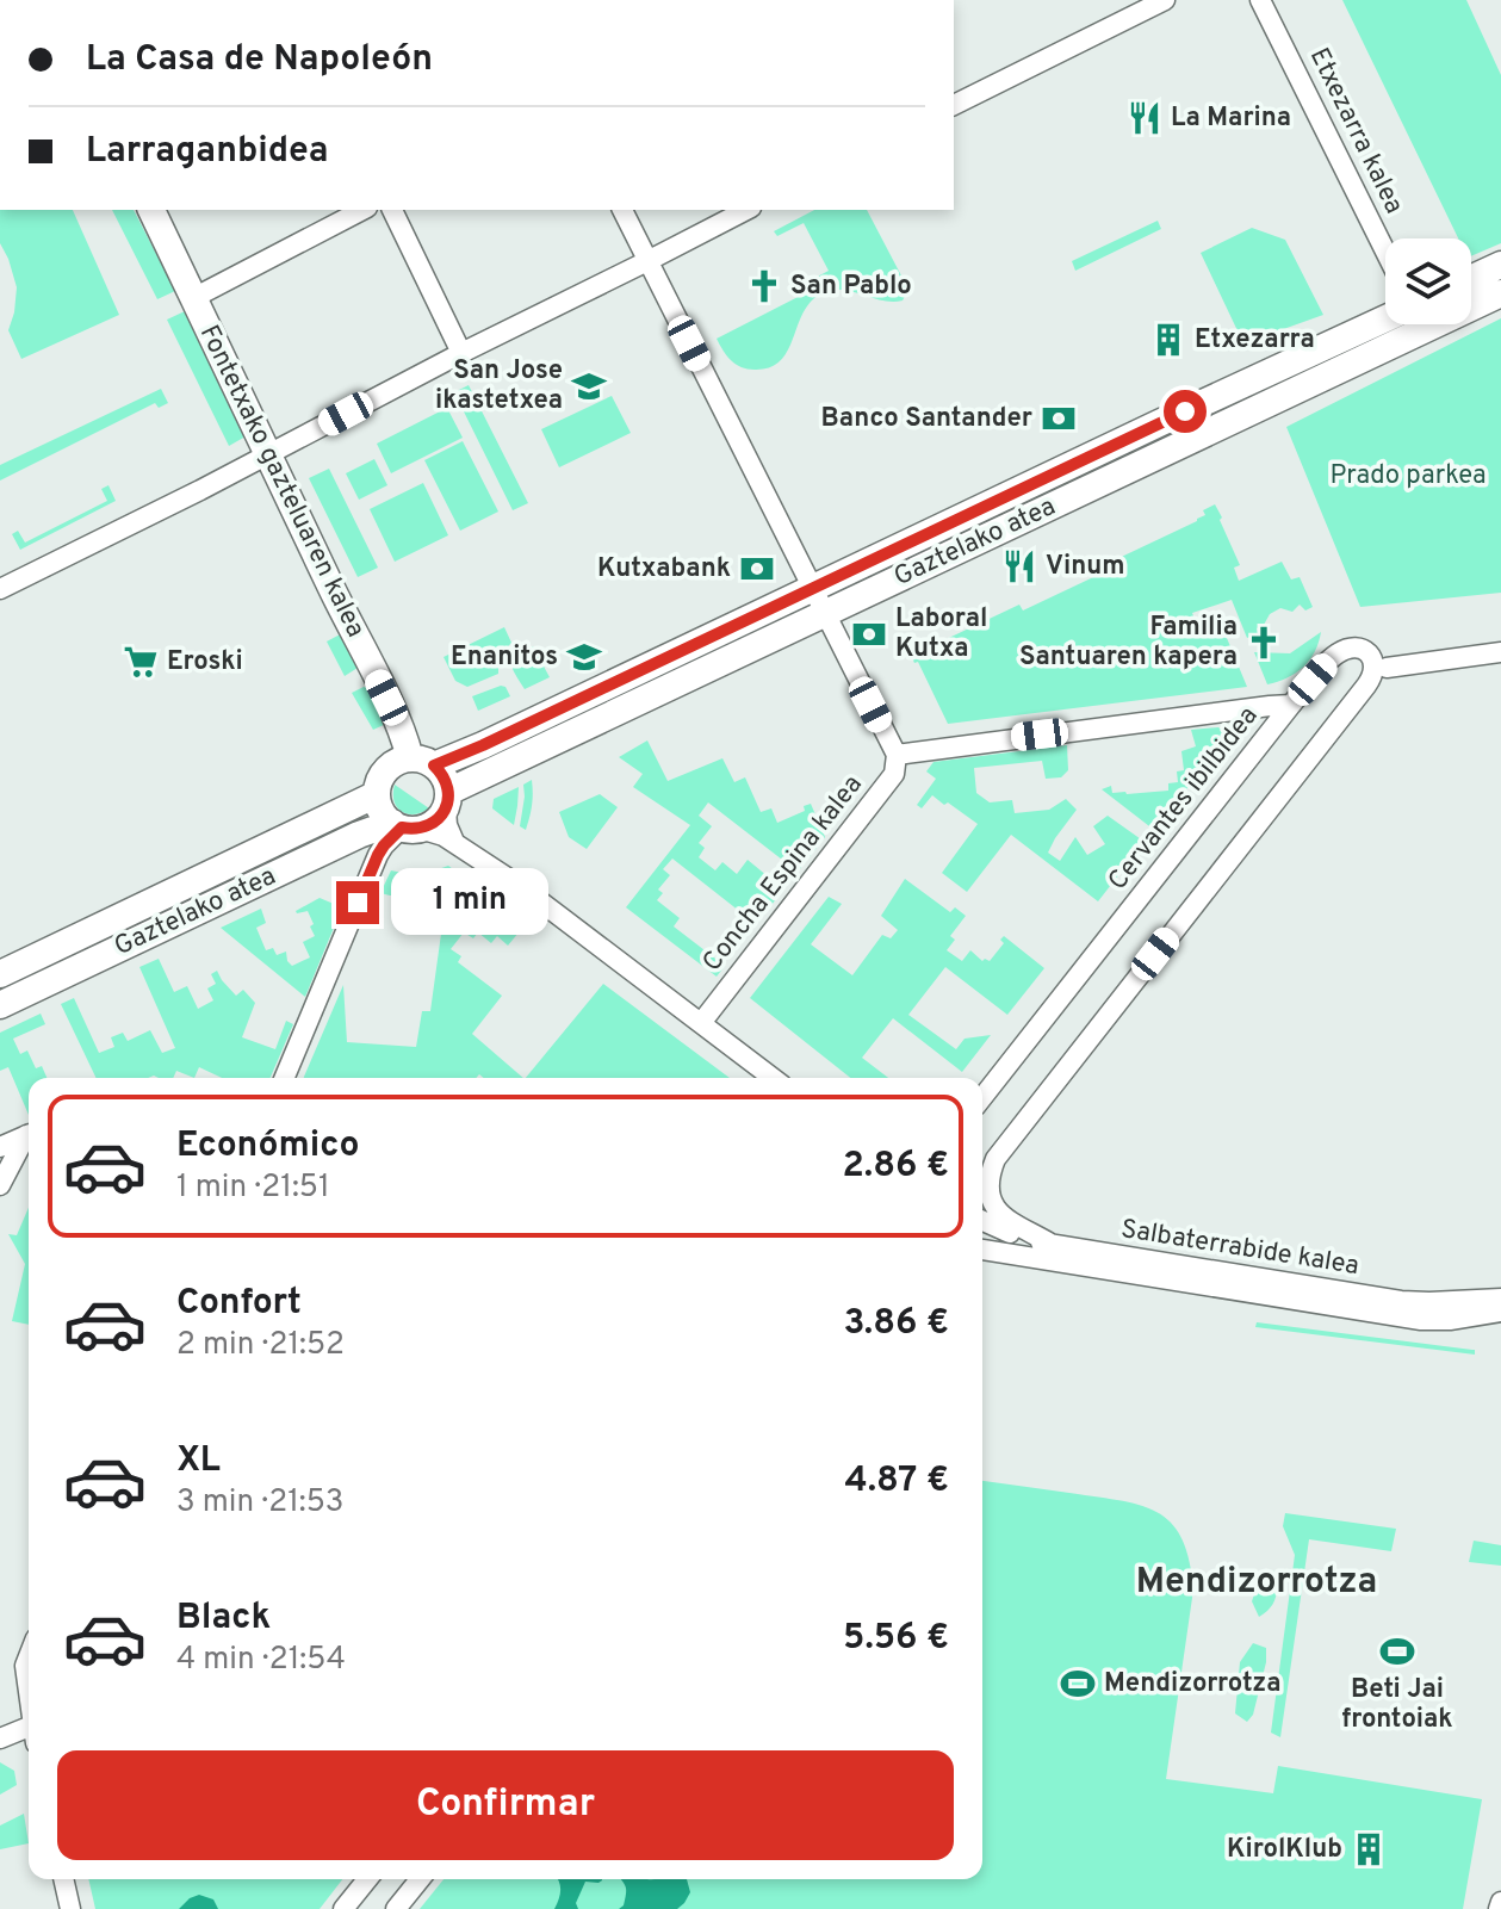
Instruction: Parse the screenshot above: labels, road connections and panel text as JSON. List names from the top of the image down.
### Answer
{
  "streets": {
    "main road": ["Fontetxako gazteluaren kalea", "Gaztelako atea"],
    "street": [
      "Etxezarra kalea",
      "Cervantes ibilbidea",
      "Concha Espina kalea",
      "Salbaterrabide kalea"
    ]
  },
  "crossings": [
    ["Fontetxako gazteluaren kalea", "Gaztelako atea"],
    ["Cervantes ibilbidea", "Salbaterrabide kalea"]
  ],
  "districts": ["Mendizorrotza"],
  "parks": ["Prado parkea"],
  "places": {
    "restaurant": ["La Marina", "Vinum"],
    "church": ["San Pablo", "Familia Santuaren kapera"],
    "building": ["Etxezarra", "KirolKlub"],
    "school or university": ["San Jose ikastetxea", "Enanitos"],
    "bank": ["Banco Santander", "Kutxabank", "Laboral Kutxa"],
    "supermarket": ["Eroski"],
    "sports": ["Beti Jai frontoiak", "Mendizorrotza"]
  },
  "page": {
    "banner": ["La Casa de Napoleón", "Larraganbidea"],
    "bubble": "1 min",
    "list": [
      {
        "name": "Económico",
        "note": "1 min · 21:51",
        "value": "2.86 €"
      },
      {
        "name": "Confort",
        "note": "2 min · 21:52",
        "value": "3.86 €"
      },
      {
        "name": "XL",
        "note": "3 min · 21:53",
        "value": "4.87 €"
      },
      {
        "name": "Black",
        "note": "4 min · 21:54",
        "value": "5.56 €"
      }
    ],
    "buttons": "Confirmar"
  }
}
